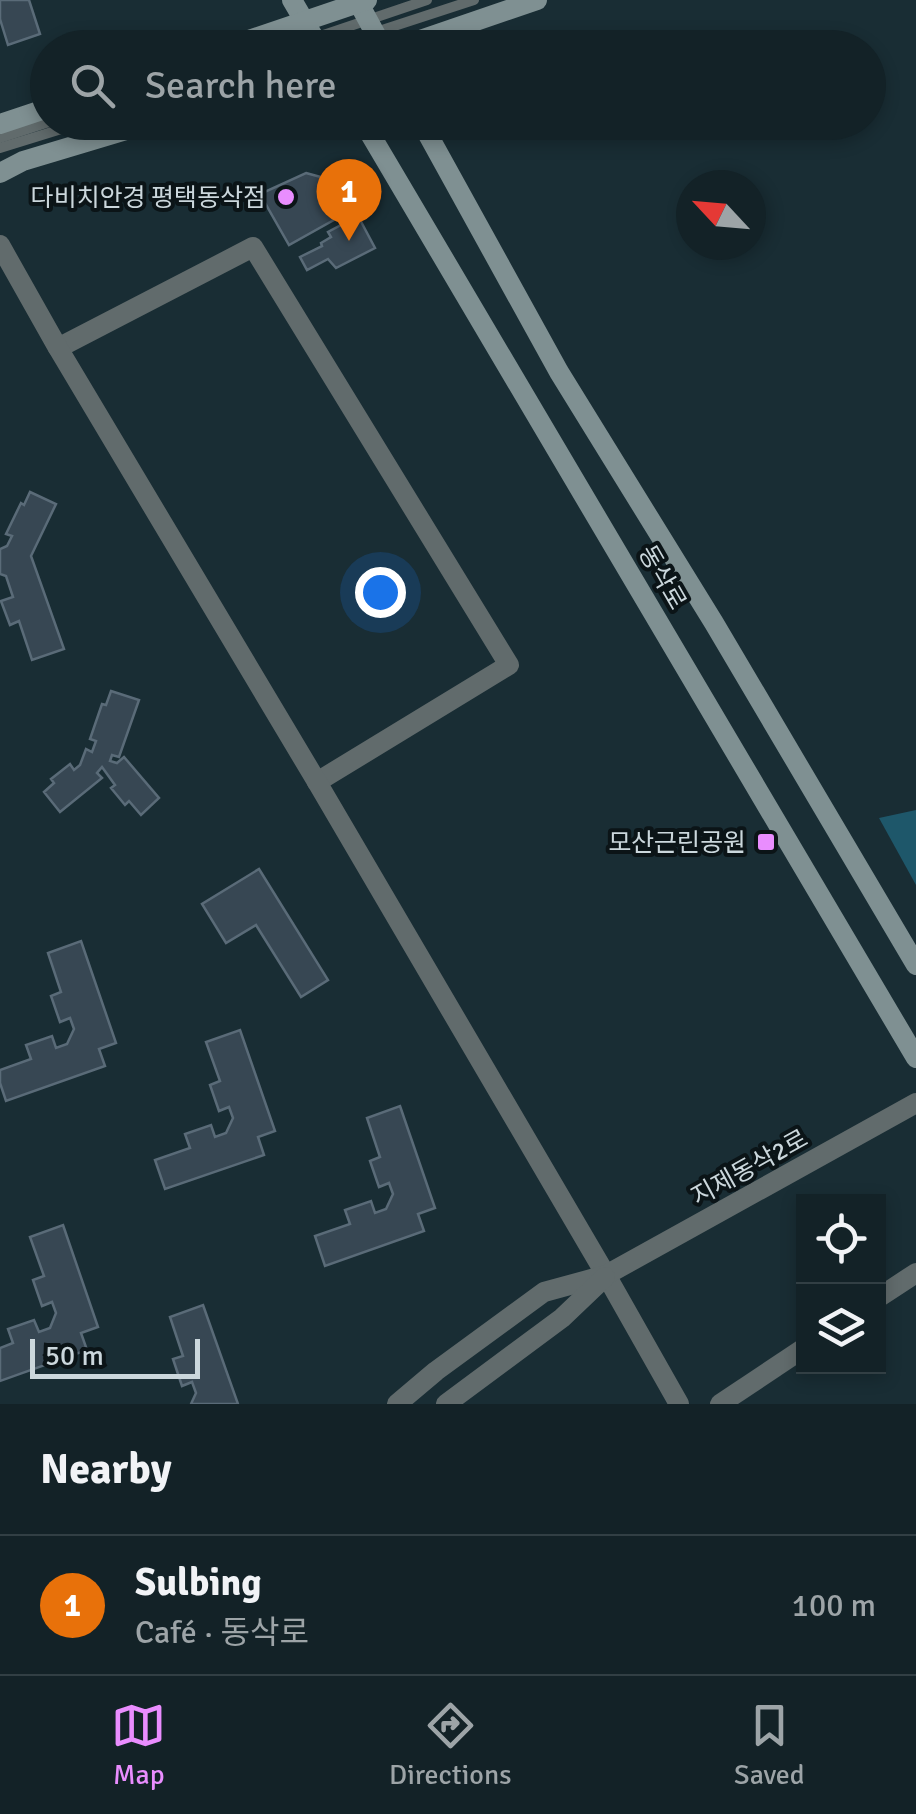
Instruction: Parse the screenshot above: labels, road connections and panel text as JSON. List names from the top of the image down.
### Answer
{
  "streets": {
    "main road": ["동삭로"],
    "street": ["지제동삭2로"]
  },
  "places": {
    "other": ["다비치안경 평택동삭점"],
    "transit": ["모산근린공원"]
  },
  "scale_bar": "50 m",
  "north": "top left",
  "page": {
    "search": "Search here",
    "pins": "1",
    "scale": "50 m",
    "heading": "Nearby",
    "list": [
      {
        "mark": "1",
        "name": "Sulbing",
        "note": "Café · 동삭로",
        "value": "100 m"
      }
    ],
    "nav": ["Map", "Directions", "Saved"]
  }
}
